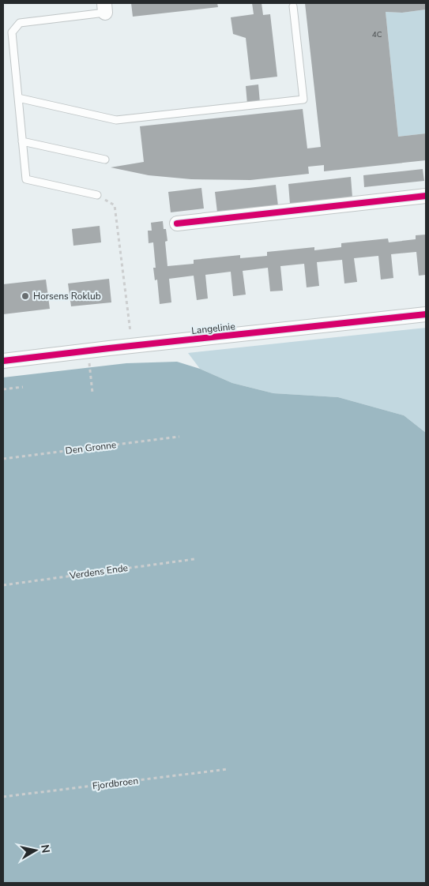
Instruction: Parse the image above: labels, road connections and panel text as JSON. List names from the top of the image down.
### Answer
{
  "streets": {
    "street": ["Langelinie"],
    "path": ["Den Gronne", "Verdens Ende", "Fjordbroen"]
  },
  "places": ["Horsens Roklub"],
  "house_numbers": ["4C"],
  "north": "right"
}
